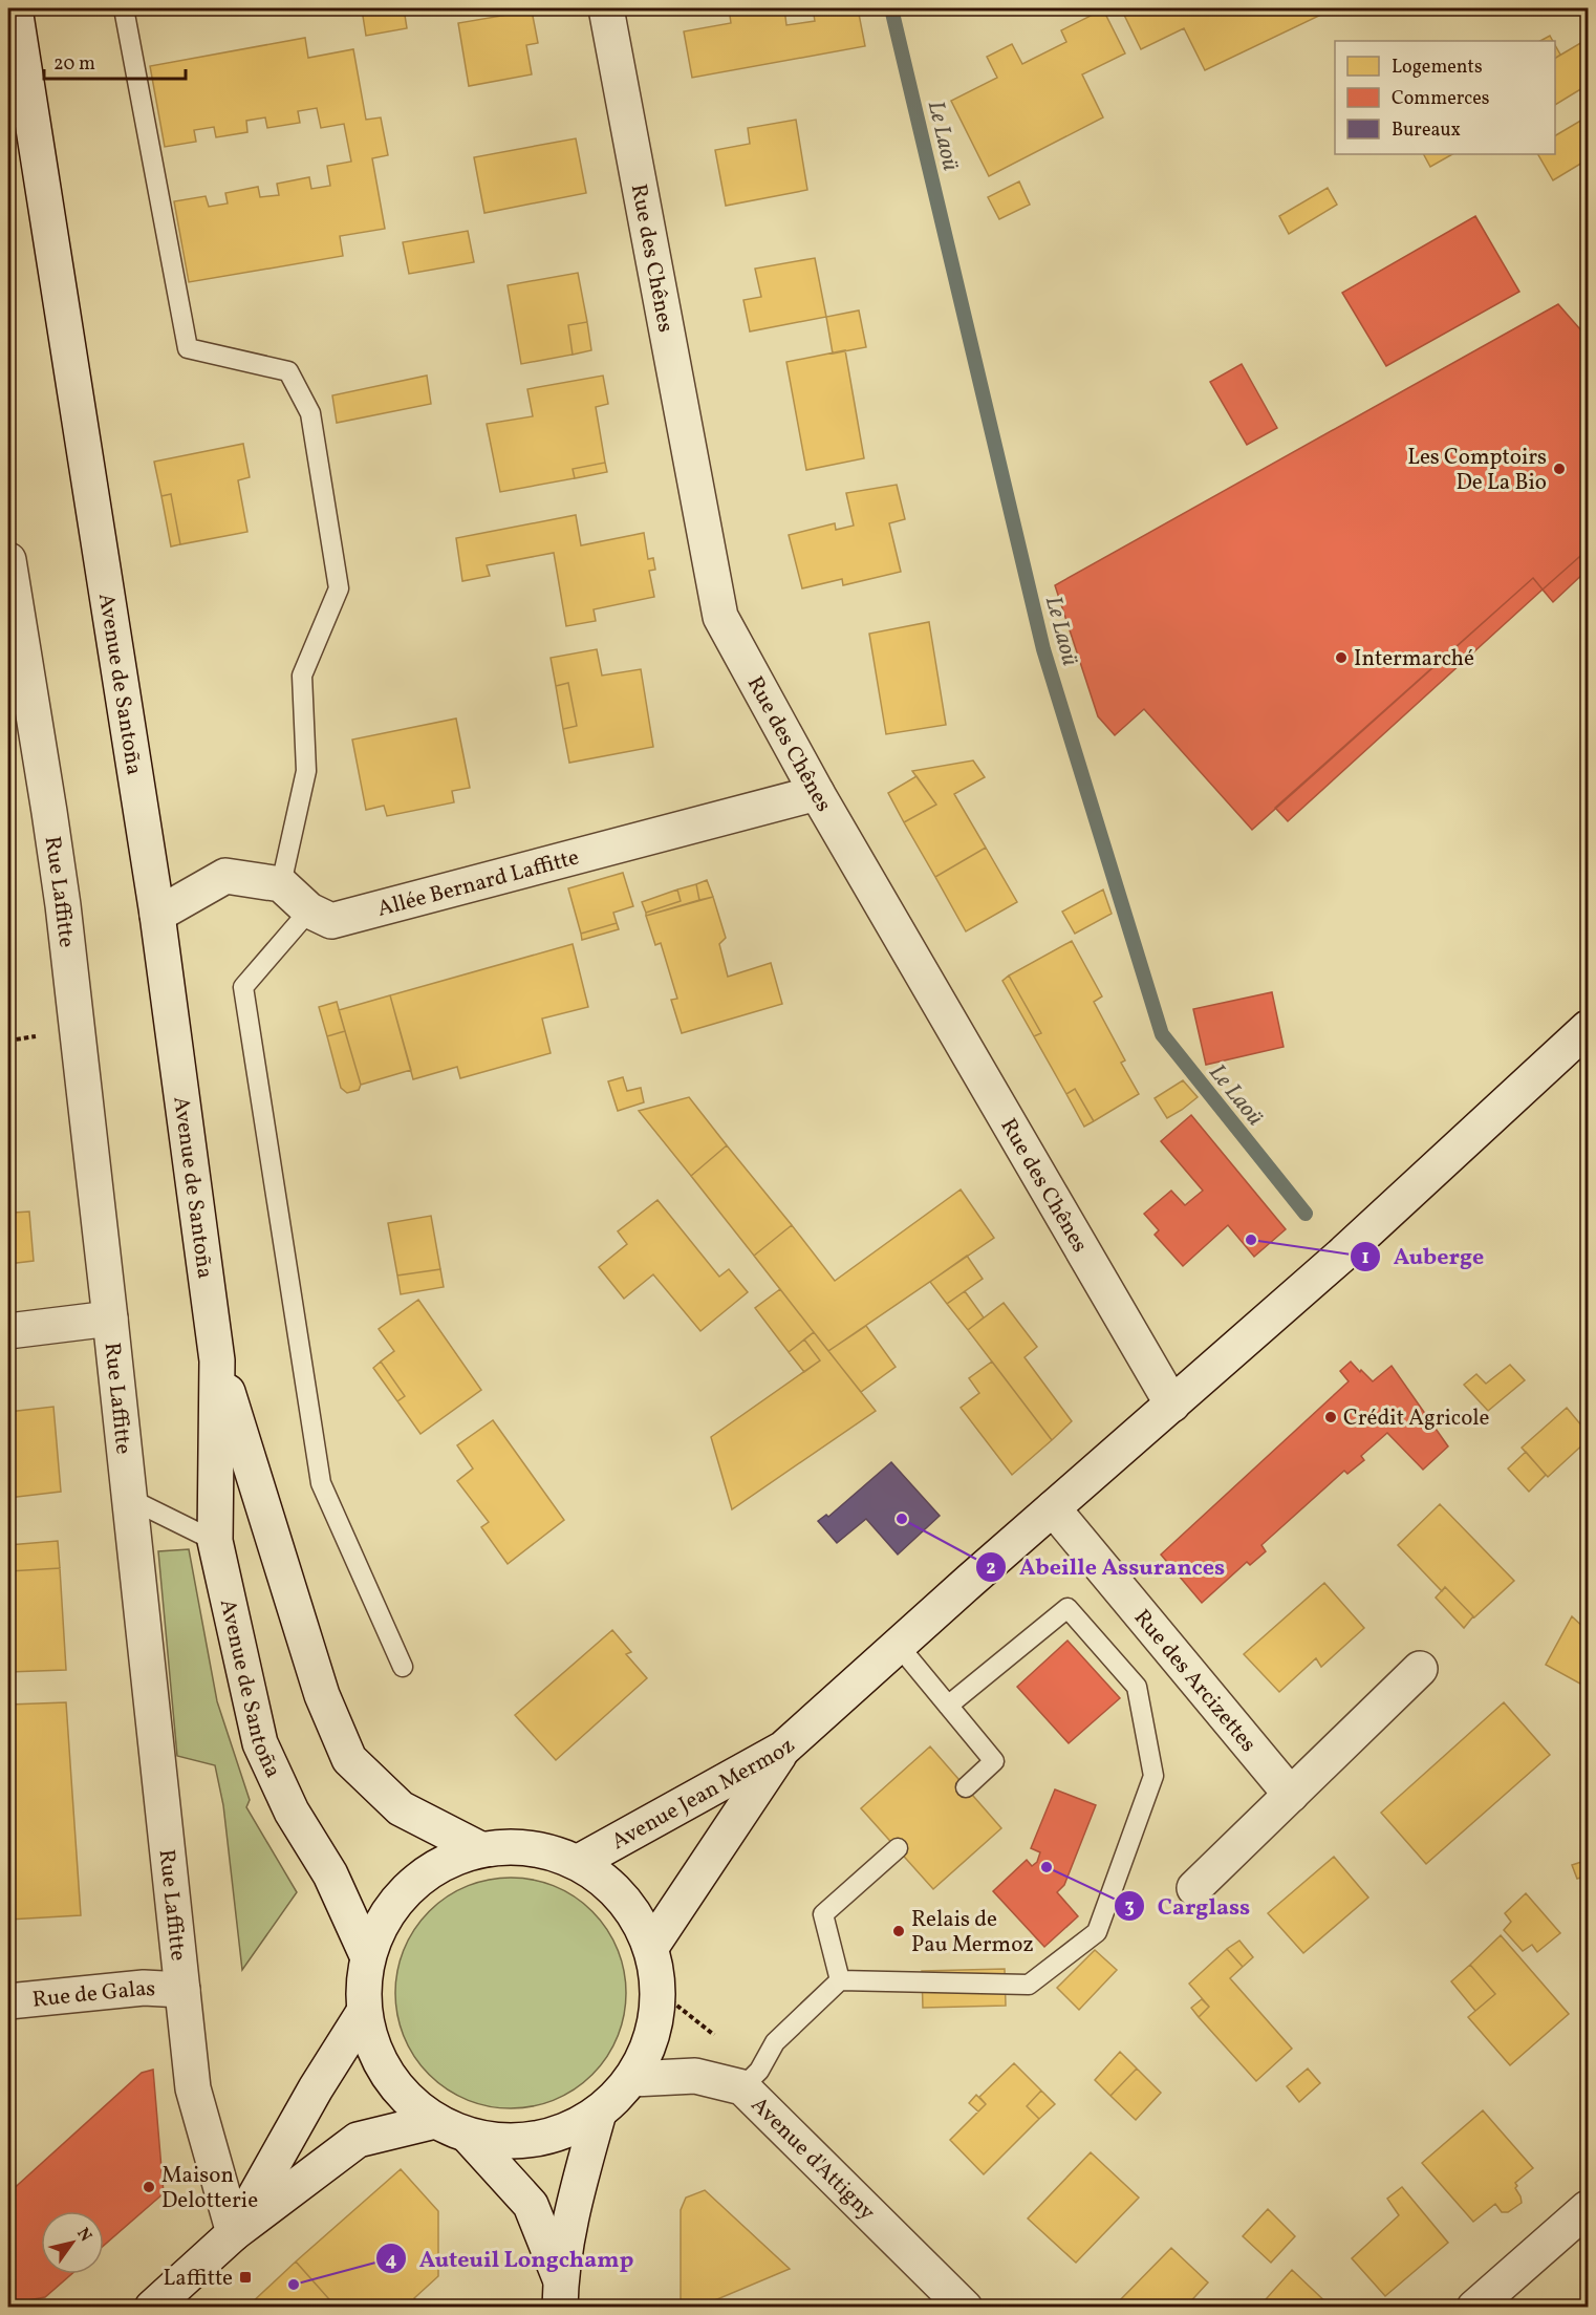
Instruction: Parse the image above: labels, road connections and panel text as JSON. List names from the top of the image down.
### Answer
{
  "streets": {
    "main road": [
      "Rue des Chênes",
      "Avenue de Santoña",
      "Allée Bernard Laffitte",
      "Rue Laffitte",
      "Rue des Arcizettes",
      "Avenue Jean Mermoz",
      "Rue de Galas",
      "Avenue d'Attigny"
    ]
  },
  "crossings": [
    ["Rue des Chênes", "Allée Bernard Laffitte"],
    ["Rue Laffitte", "Rue de Galas"]
  ],
  "water": ["Le Laoü"],
  "places": {
    "other": [
      "Les Comptoirs De La Bio",
      "Intermarché",
      "Auberge",
      "Crédit Agricole",
      "Abeille Assurances",
      "Carglass",
      "Relais de Pau Mermoz",
      "Maison Delotterie",
      "Auteuil Longchamp"
    ],
    "transit": ["Laffitte"]
  },
  "legend": ["Logements", "Commerces", "Bureaux"],
  "scale_bar": "20 m",
  "north": "top right"
}
